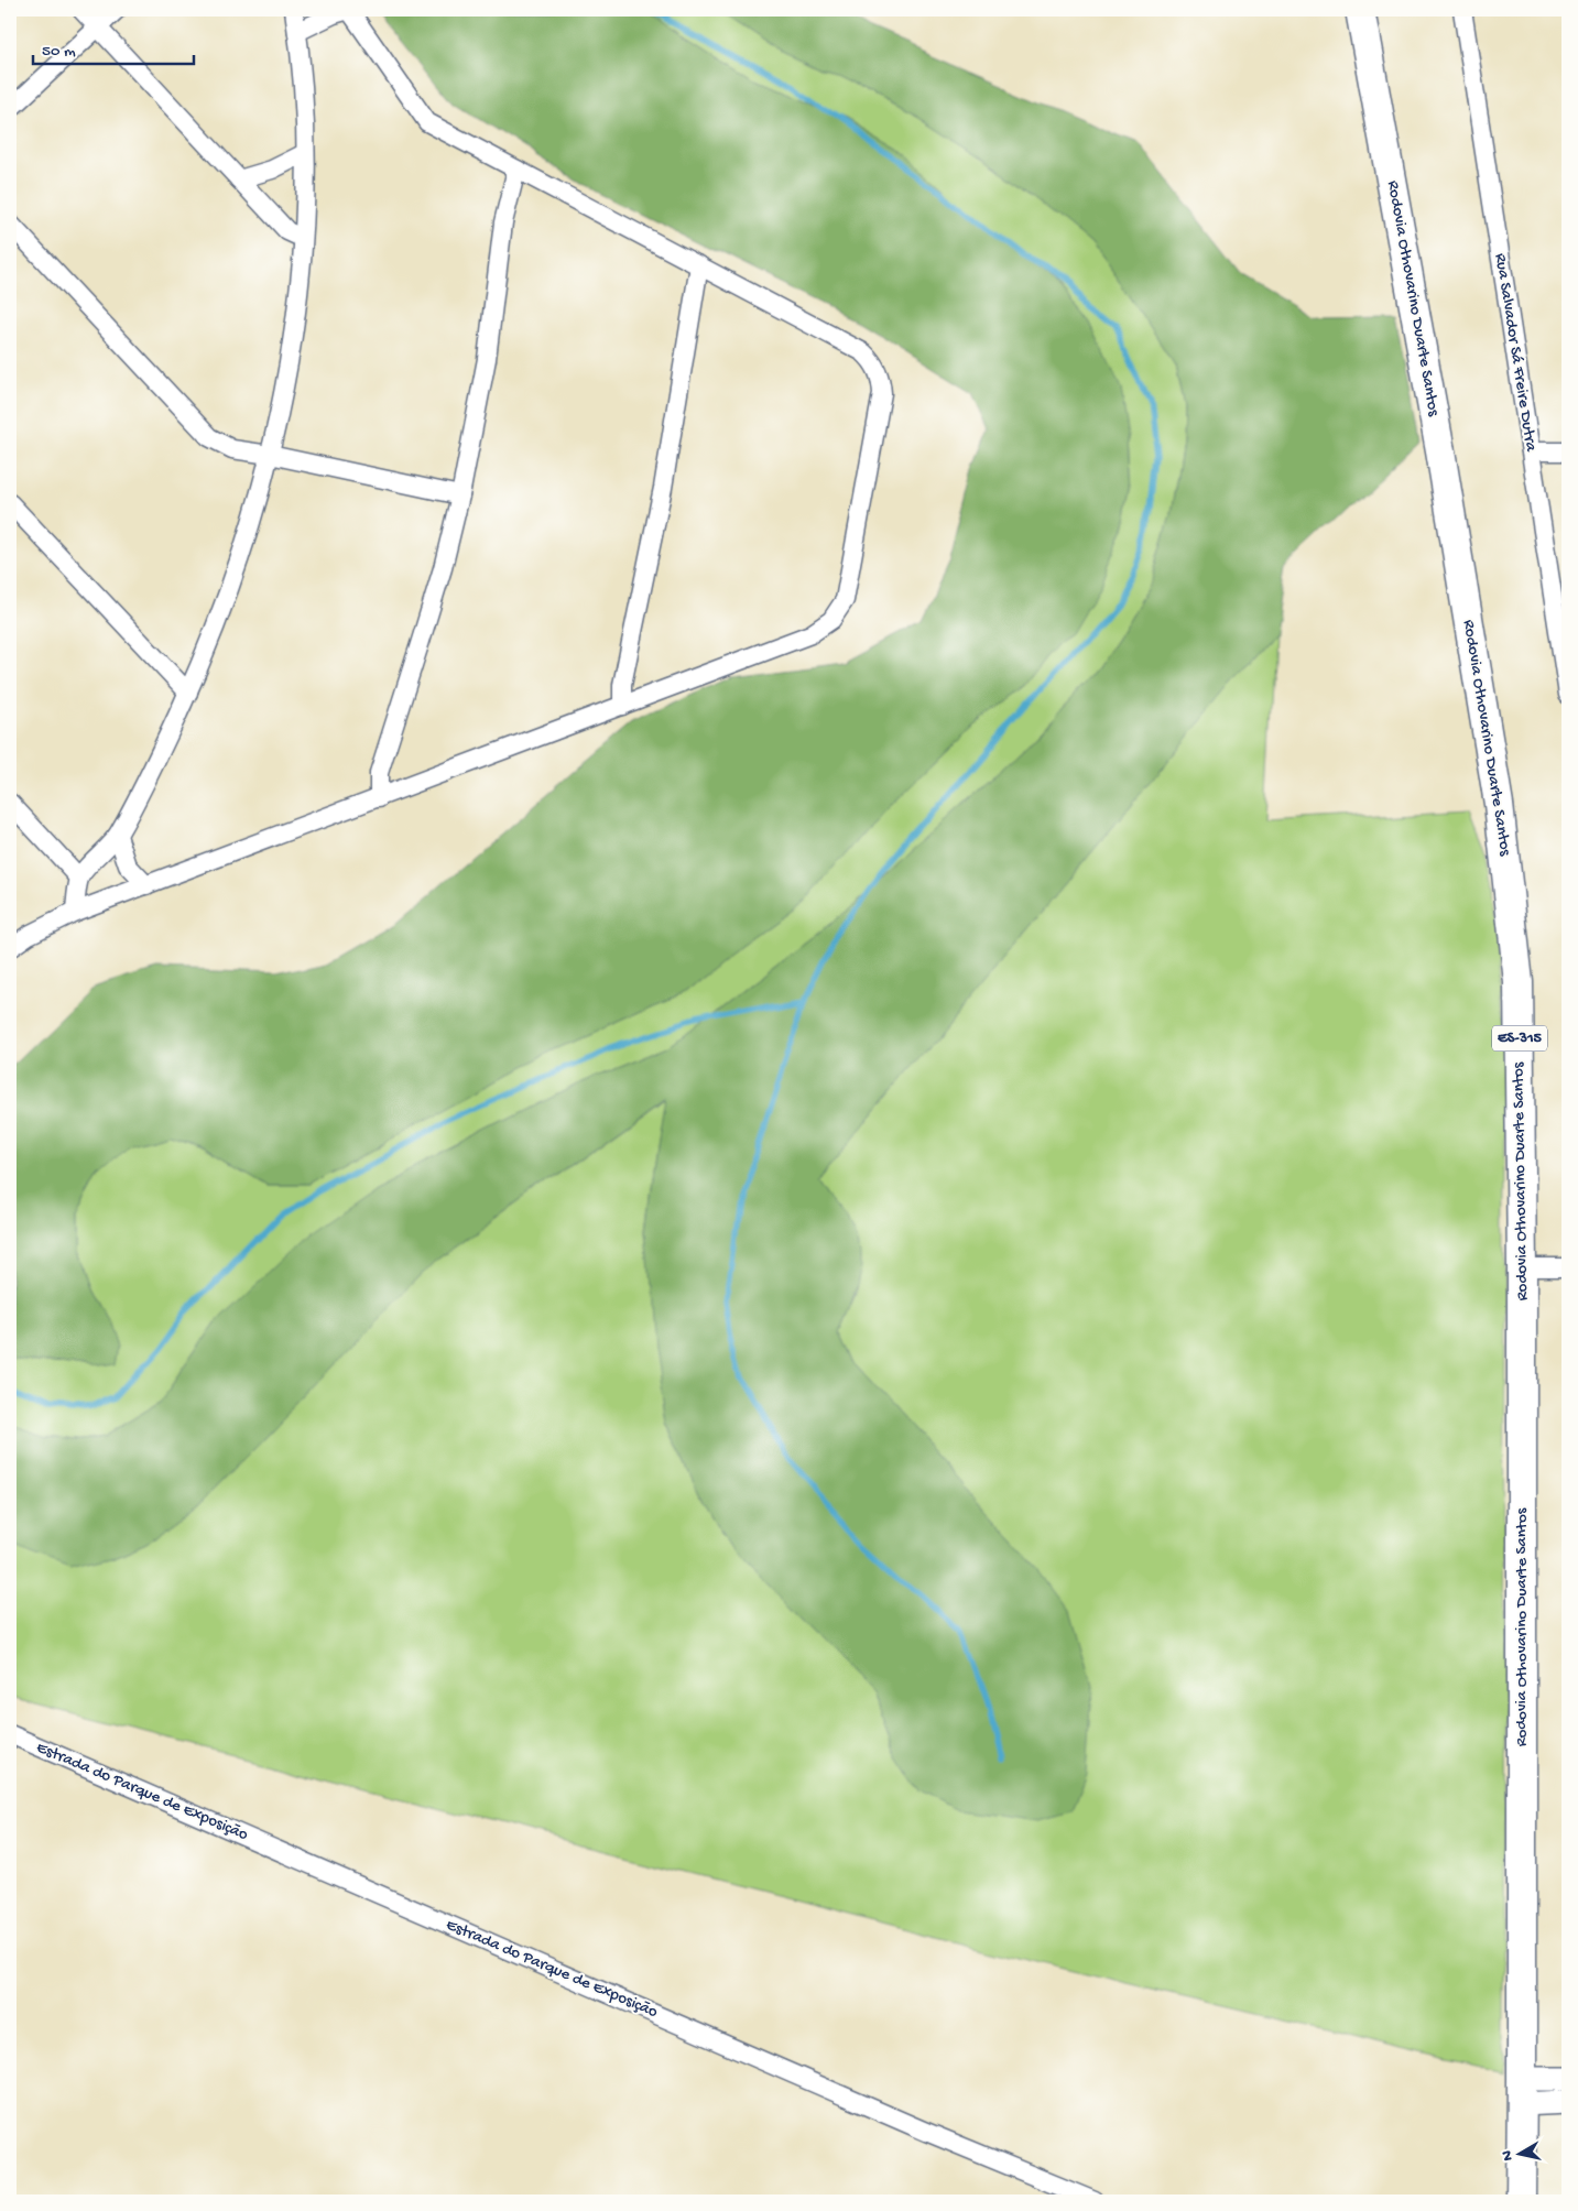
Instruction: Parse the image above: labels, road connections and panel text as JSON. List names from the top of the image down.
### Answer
{
  "streets": {
    "main road": ["Rodovia Othovarino Duarte Santos", "ES-315"],
    "street": ["Rua Salvador Sá Freire Dutra", "Estrada do Parque de Exposição"]
  },
  "scale_bar": "50 m",
  "north": "left"
}
